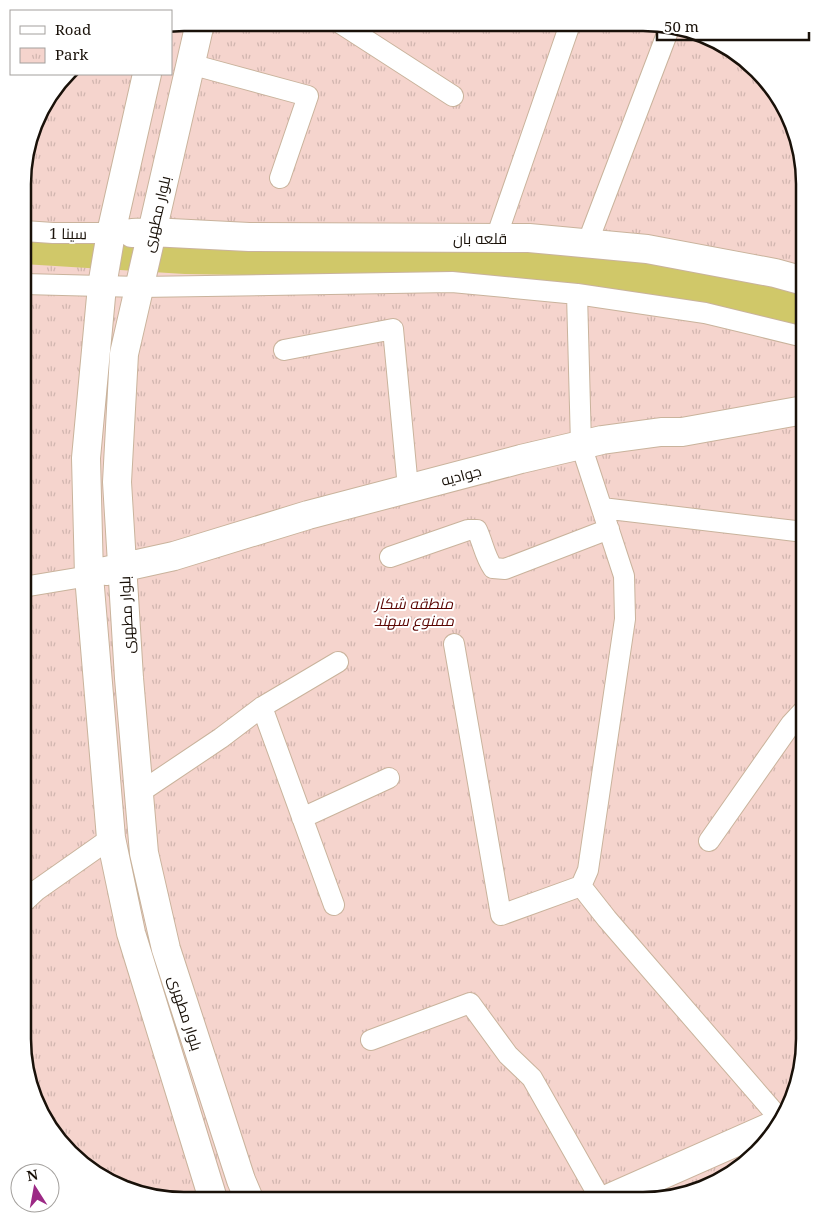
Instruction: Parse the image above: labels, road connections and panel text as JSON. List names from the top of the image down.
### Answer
{
  "streets": {
    "main road": ["بلوار مطهری", "قلعه بان", "جوادیه"],
    "street": ["سینا 1"]
  },
  "crossings": [
    ["بلوار مطهری", "سینا 1"],
    ["بلوار مطهری", "قلعه بان"],
    ["بلوار مطهری", "جوادیه"],
    ["سینا 1", "قلعه بان"]
  ],
  "parks": ["منطقه شکار ممنوع سهند"],
  "legend": ["Road", "Park"],
  "scale_bar": "50 m",
  "north": "top"
}
